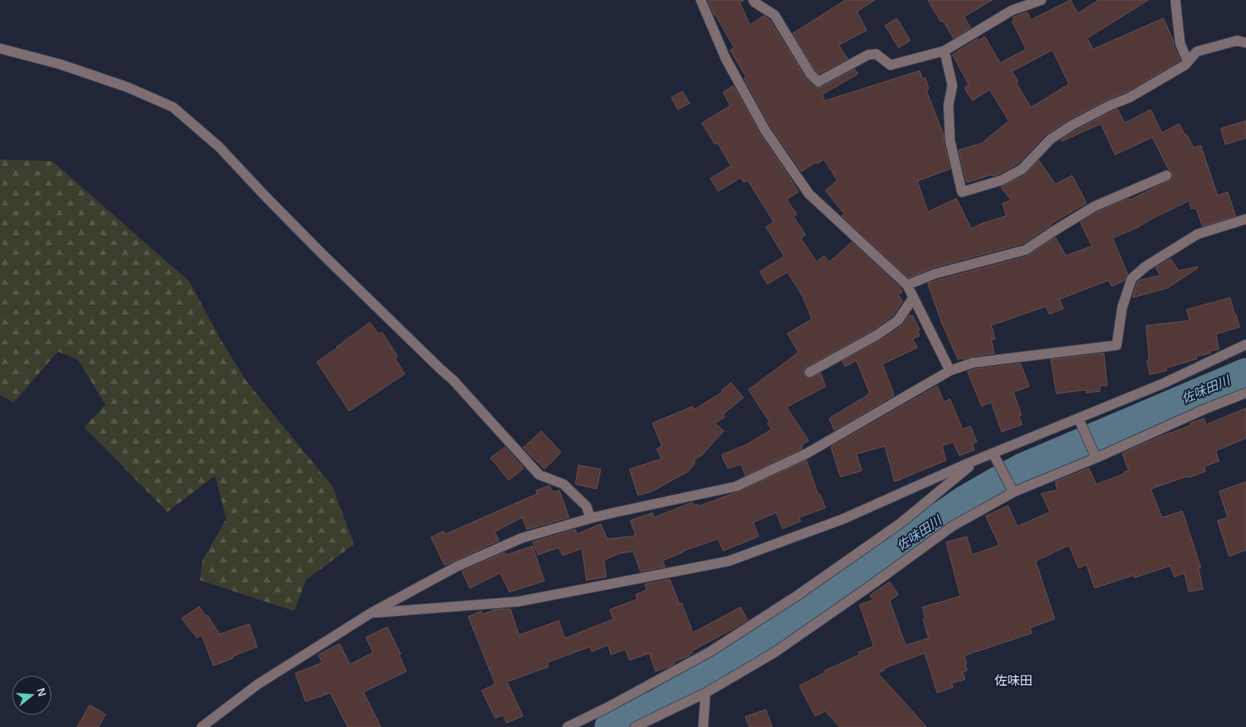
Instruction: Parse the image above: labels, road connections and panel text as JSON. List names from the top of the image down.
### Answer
{
  "districts": ["佐味田"],
  "water": ["佐味田川"],
  "north": "right"
}
